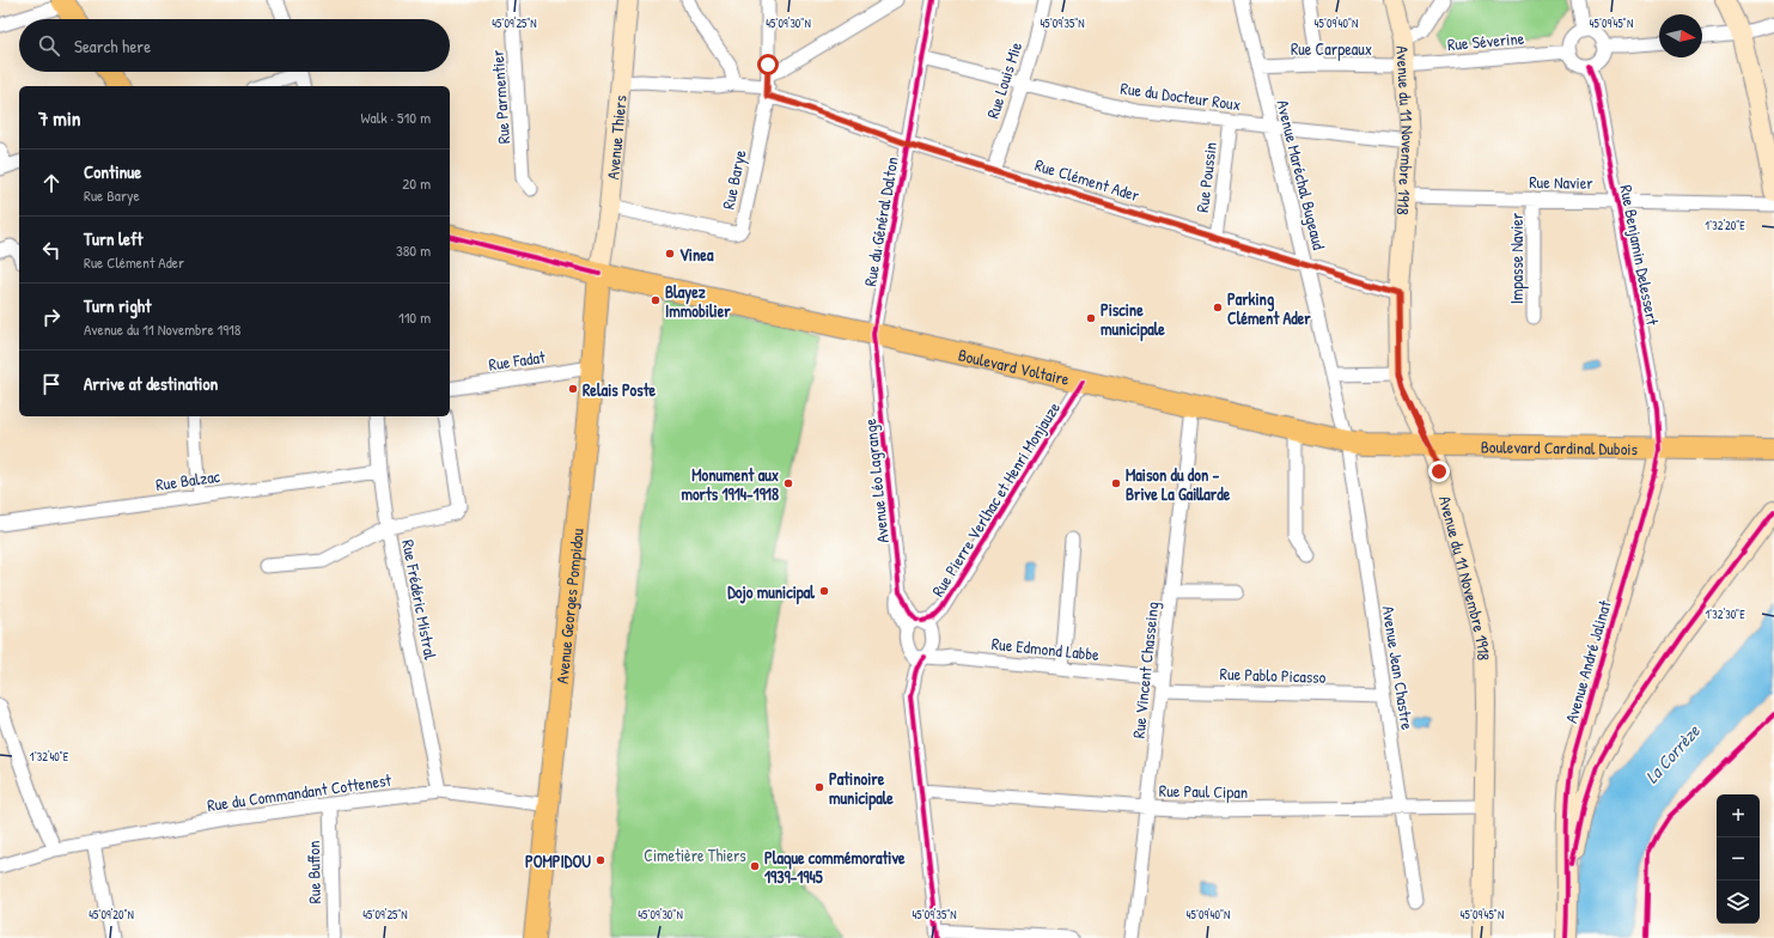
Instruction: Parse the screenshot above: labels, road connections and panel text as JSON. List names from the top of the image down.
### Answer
{
  "streets": {
    "main road": ["Boulevard Voltaire", "Boulevard Cardinal Dubois", "Avenue Georges Pompidou"],
    "street": [
      "Rue Séverine",
      "Rue Carpeaux",
      "Rue Louis Mie",
      "Rue du Docteur Roux",
      "Rue Parmentier",
      "Avenue du 11 Novembre 1918",
      "Avenue Thiers",
      "Avenue Maréchal Bugeaud",
      "Rue Poussin",
      "Rue Barye",
      "Rue Clément Ader",
      "Rue Navier",
      "Rue du Général Dalton",
      "Rue Benjamin Delessert",
      "Impasse Navier",
      "Rue Fadat",
      "Rue Balzac",
      "Avenue Léo Lagrange",
      "Rue Pierre Verlhac et Henri Monjauze",
      "Rue Frédéric Mistral",
      "Rue Edmond Labbe",
      "Avenue André Jalinat",
      "Avenue Jean Chastre",
      "Rue Vincent Chasseing",
      "Rue Pablo Picasso",
      "Rue Paul Cipan",
      "Rue du Commandant Cottenest",
      "Rue Buffon"
    ]
  },
  "crossings": [
    ["Rue Séverine", "Rue Carpeaux"],
    ["Rue Séverine", "Avenue du 11 Novembre 1918"],
    ["Rue Séverine", "Rue Benjamin Delessert"],
    ["Rue Carpeaux", "Avenue du 11 Novembre 1918"],
    ["Rue Carpeaux", "Avenue Maréchal Bugeaud"],
    ["Rue Louis Mie", "Rue du Docteur Roux"],
    ["Rue Louis Mie", "Rue Clément Ader"],
    ["Rue du Docteur Roux", "Avenue du 11 Novembre 1918"],
    ["Rue du Docteur Roux", "Avenue Maréchal Bugeaud"],
    ["Rue du Docteur Roux", "Rue Poussin"],
    ["Rue du Docteur Roux", "Rue du Général Dalton"],
    ["Avenue du 11 Novembre 1918", "Rue Clément Ader"],
    ["Avenue du 11 Novembre 1918", "Rue Navier"],
    ["Avenue du 11 Novembre 1918", "Boulevard Voltaire"],
    ["Avenue du 11 Novembre 1918", "Boulevard Cardinal Dubois"],
    ["Avenue du 11 Novembre 1918", "Rue Paul Cipan"],
    ["Avenue Thiers", "Rue Barye"],
    ["Avenue Thiers", "Rue Clément Ader"],
    ["Avenue Thiers", "Boulevard Voltaire"],
    ["Avenue Thiers", "Avenue Georges Pompidou"],
    ["Avenue Maréchal Bugeaud", "Rue Clément Ader"],
    ["Avenue Maréchal Bugeaud", "Boulevard Voltaire"],
    ["Avenue Maréchal Bugeaud", "Avenue Jean Chastre"],
    ["Rue Poussin", "Rue Clément Ader"],
    ["Rue Barye", "Rue Clément Ader"],
    ["Rue Clément Ader", "Rue du Général Dalton"],
    ["Rue Navier", "Rue Benjamin Delessert"],
    ["Rue Navier", "Impasse Navier"],
    ["Rue du Général Dalton", "Boulevard Voltaire"],
    ["Rue du Général Dalton", "Avenue Léo Lagrange"],
    ["Rue Benjamin Delessert", "Boulevard Cardinal Dubois"],
    ["Rue Benjamin Delessert", "Avenue André Jalinat"],
    ["Rue Fadat", "Avenue Georges Pompidou"],
    ["Boulevard Voltaire", "Boulevard Cardinal Dubois"],
    ["Boulevard Voltaire", "Avenue Léo Lagrange"],
    ["Boulevard Voltaire", "Rue Pierre Verlhac et Henri Monjauze"],
    ["Boulevard Voltaire", "Avenue Georges Pompidou"],
    ["Boulevard Voltaire", "Avenue Jean Chastre"],
    ["Boulevard Voltaire", "Rue Vincent Chasseing"],
    ["Boulevard Cardinal Dubois", "Avenue André Jalinat"],
    ["Rue Balzac", "Rue Frédéric Mistral"],
    ["Avenue Léo Lagrange", "Rue Pierre Verlhac et Henri Monjauze"],
    ["Avenue Léo Lagrange", "Rue Edmond Labbe"],
    ["Rue Pierre Verlhac et Henri Monjauze", "Rue Edmond Labbe"],
    ["Rue Frédéric Mistral", "Rue du Commandant Cottenest"],
    ["Avenue Georges Pompidou", "Rue du Commandant Cottenest"],
    ["Rue Edmond Labbe", "Rue Vincent Chasseing"],
    ["Rue Edmond Labbe", "Rue Pablo Picasso"],
    ["Avenue Jean Chastre", "Rue Pablo Picasso"],
    ["Avenue Jean Chastre", "Rue Paul Cipan"],
    ["Rue Vincent Chasseing", "Rue Pablo Picasso"],
    ["Rue Vincent Chasseing", "Rue Paul Cipan"],
    ["Rue du Commandant Cottenest", "Rue Buffon"]
  ],
  "water": ["La Corrèze"],
  "parks": ["Cimetière Thiers"],
  "places": [
    "Vinea",
    "Blayez Immobilier",
    "Parking Clément Ader",
    "Piscine municipale",
    "Relais Poste",
    "Monument aux morts 1914-1918",
    "Maison du don – Brive La Gaillarde",
    "Dojo municipal",
    "Patinoire municipale",
    "POMPIDOU",
    "Plaque commémorative 1939-1945"
  ],
  "north": "right",
  "page": {
    "search": "Search here",
    "heading": ["7 min", "Walk · 510 m"],
    "list": [
      ["Continue", "Rue Barye", "20 m"],
      ["Turn left", "Rue Clément Ader", "380 m"],
      ["Turn right", "Avenue du 11 Novembre 1918", "110 m"],
      "Arrive at destination"
    ],
    "map_buttons": ["+", "−"]
  },
  "coordinates": [
    "45°09'25\"N",
    "45°09'30\"N",
    "45°09'35\"N",
    "45°09'40\"N",
    "45°09'45\"N",
    "1°32'20\"E",
    "1°32'30\"E",
    "1°32'40\"E",
    "45°09'20\"N"
  ]
}
